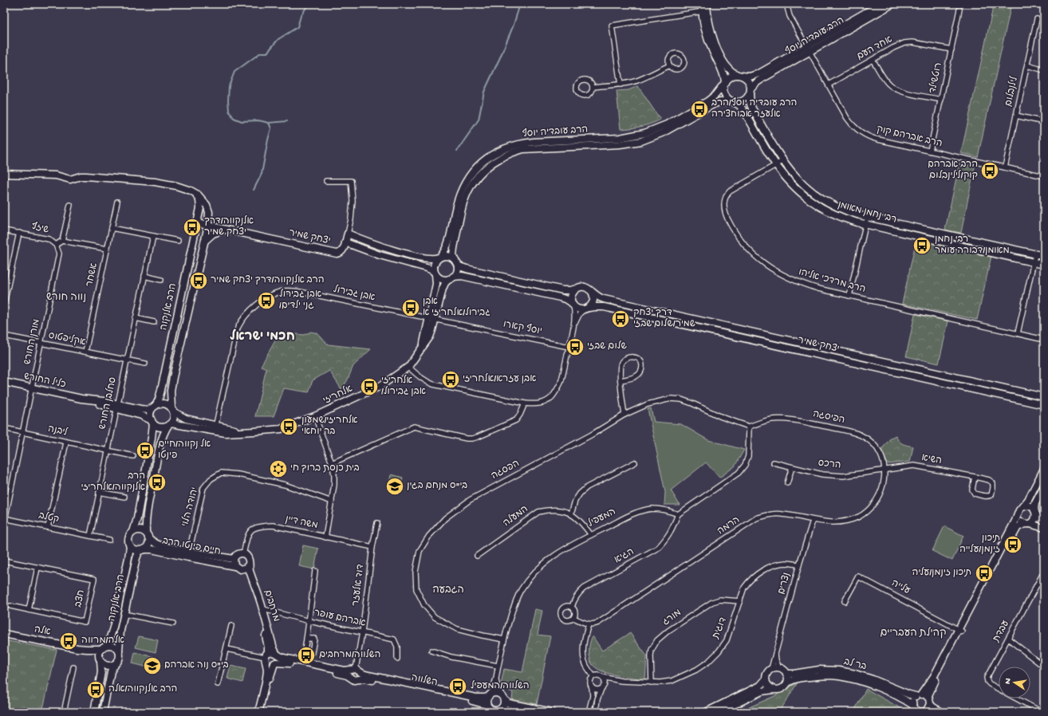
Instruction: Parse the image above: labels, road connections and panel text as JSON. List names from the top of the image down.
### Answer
{
  "streets": {
    "street": [
      "הרב עובדיה יוסף",
      "אחד העם",
      "רוטשילד",
      "לילנבלום",
      "הרב אברהם קוק",
      "רבי נחמן מאומן",
      "שיזף",
      "יצחק שמיר",
      "אשחר",
      "הרב מרדכי אליהו",
      "אבן גבירול",
      "הרב אלנקוה",
      "יוסף קארו",
      "אקליפטוס",
      "מורן החורש",
      "כליל החורש",
      "אלחריזי",
      "סחלבן החורש",
      "הפיסגה",
      "ליבנה",
      "השיא",
      "הרכס",
      "הפסגה",
      "יהודה הלוי",
      "המעלה",
      "קטלב",
      "המעפיל",
      "משה דיין",
      "הרמה",
      "חיים פינטו הרב",
      "הגיא",
      "נצרים",
      "דוד אלעזר",
      "עלייה",
      "חצב",
      "מרחבים",
      "מורג",
      "אברהם עופר",
      "דוגית",
      "אלה",
      "עבדת",
      "בר לב",
      "השלווה"
    ]
  },
  "crossings": [
    ["הרב עובדיה יוסף", "הרב אברהם קוק"],
    ["הרב עובדיה יוסף", "רבי נחמן מאומן"],
    ["הרב עובדיה יוסף", "אלחריזי"],
    ["אחד העם", "רוטשילד"],
    ["אחד העם", "הרב אברהם קוק"],
    ["רוטשילד", "הרב אברהם קוק"],
    ["לילנבלום", "הרב אברהם קוק"],
    ["רבי נחמן מאומן", "הרב מרדכי אליהו"],
    ["שיזף", "מורן החורש"],
    ["אשחר", "אקליפטוס"],
    ["אבן גבירול", "יוסף קארו"],
    ["אבן גבירול", "אלחריזי"],
    ["הרב אלנקוה", "כליל החורש"],
    ["הרב אלנקוה", "אלחריזי"],
    ["הרב אלנקוה", "חיים פינטו הרב"],
    ["הרב אלנקוה", "אלה"],
    ["יוסף קארו", "אלחריזי"],
    ["אקליפטוס", "מורן החורש"],
    ["אקליפטוס", "סחלבן החורש"],
    ["מורן החורש", "כליל החורש"],
    ["מורן החורש", "ליבנה"],
    ["מורן החורש", "קטלב"],
    ["כליל החורש", "אלחריזי"],
    ["כליל החורש", "סחלבן החורש"],
    ["סחלבן החורש", "ליבנה"],
    ["סחלבן החורש", "קטלב"],
    ["הפיסגה", "השיא"],
    ["הפיסגה", "הרכס"],
    ["הפיסגה", "הפסגה"],
    ["הפיסגה", "הרמה"],
    ["השיא", "הרכס"],
    ["השיא", "הרמה"],
    ["הרכס", "הרמה"],
    ["הפסגה", "המעפיל"],
    ["יהודה הלוי", "חיים פינטו הרב"],
    ["המעלה", "המעפיל"],
    ["המעפיל", "הגיא"],
    ["המעפיל", "השלווה"],
    ["משה דיין", "חיים פינטו הרב"],
    ["משה דיין", "דוד אלעזר"],
    ["משה דיין", "מרחבים"],
    ["הרמה", "נצרים"],
    ["חיים פינטו הרב", "מרחבים"],
    ["נצרים", "דוגית"],
    ["נצרים", "בר לב"],
    ["דוד אלעזר", "אברהם עופר"],
    ["דוד אלעזר", "השלווה"],
    ["מרחבים", "אברהם עופר"],
    ["מרחבים", "השלווה"],
    ["מורג", "דוגית"]
  ],
  "districts": [
    "נווה חורש",
    "חכמי ישראל",
    "הגבעה",
    "קהילת העבריים"
  ],
  "places": {
    "bus stop": [
      "הרב עובדיה יוסף/הרב אלעזר אבוחצירה",
      "הרב אברהם קוק/לילינבלום",
      "אלנקווה/דרך יצחק שמיר",
      "רבי נחמן מאומן/דבורה עומר",
      "הרב אלנקווה/דרך יצחק שמיר",
      "אבן גבירול /גני ילדים",
      "אבן גבירול/אלחריזי א",
      "דרך יצחק שמיר/שלום שבזי",
      "שלום שבזי",
      "אבן עזרא/אלחריזי",
      "אלחריזי /אבן גבירול",
      "אלחריזי/שמעון בר יוחאי",
      "אל נקווה/חיים פינטו",
      "הרב אלנקווה/אלחריזי",
      "תיכון זינמן/עלייה",
      "תיכון זינמן/עליה",
      "אלה/מרווה",
      "השלווה/מרחבים",
      "השלווה/המעפיל",
      "הרב אלנקווה/אלה"
    ],
    "synagogue": ["בית כנסת ברוך חי"],
    "school or university": ["בי\"ס מנחם בגין", "בי\"ס נוה אברהם"]
  },
  "north": "left"
}
